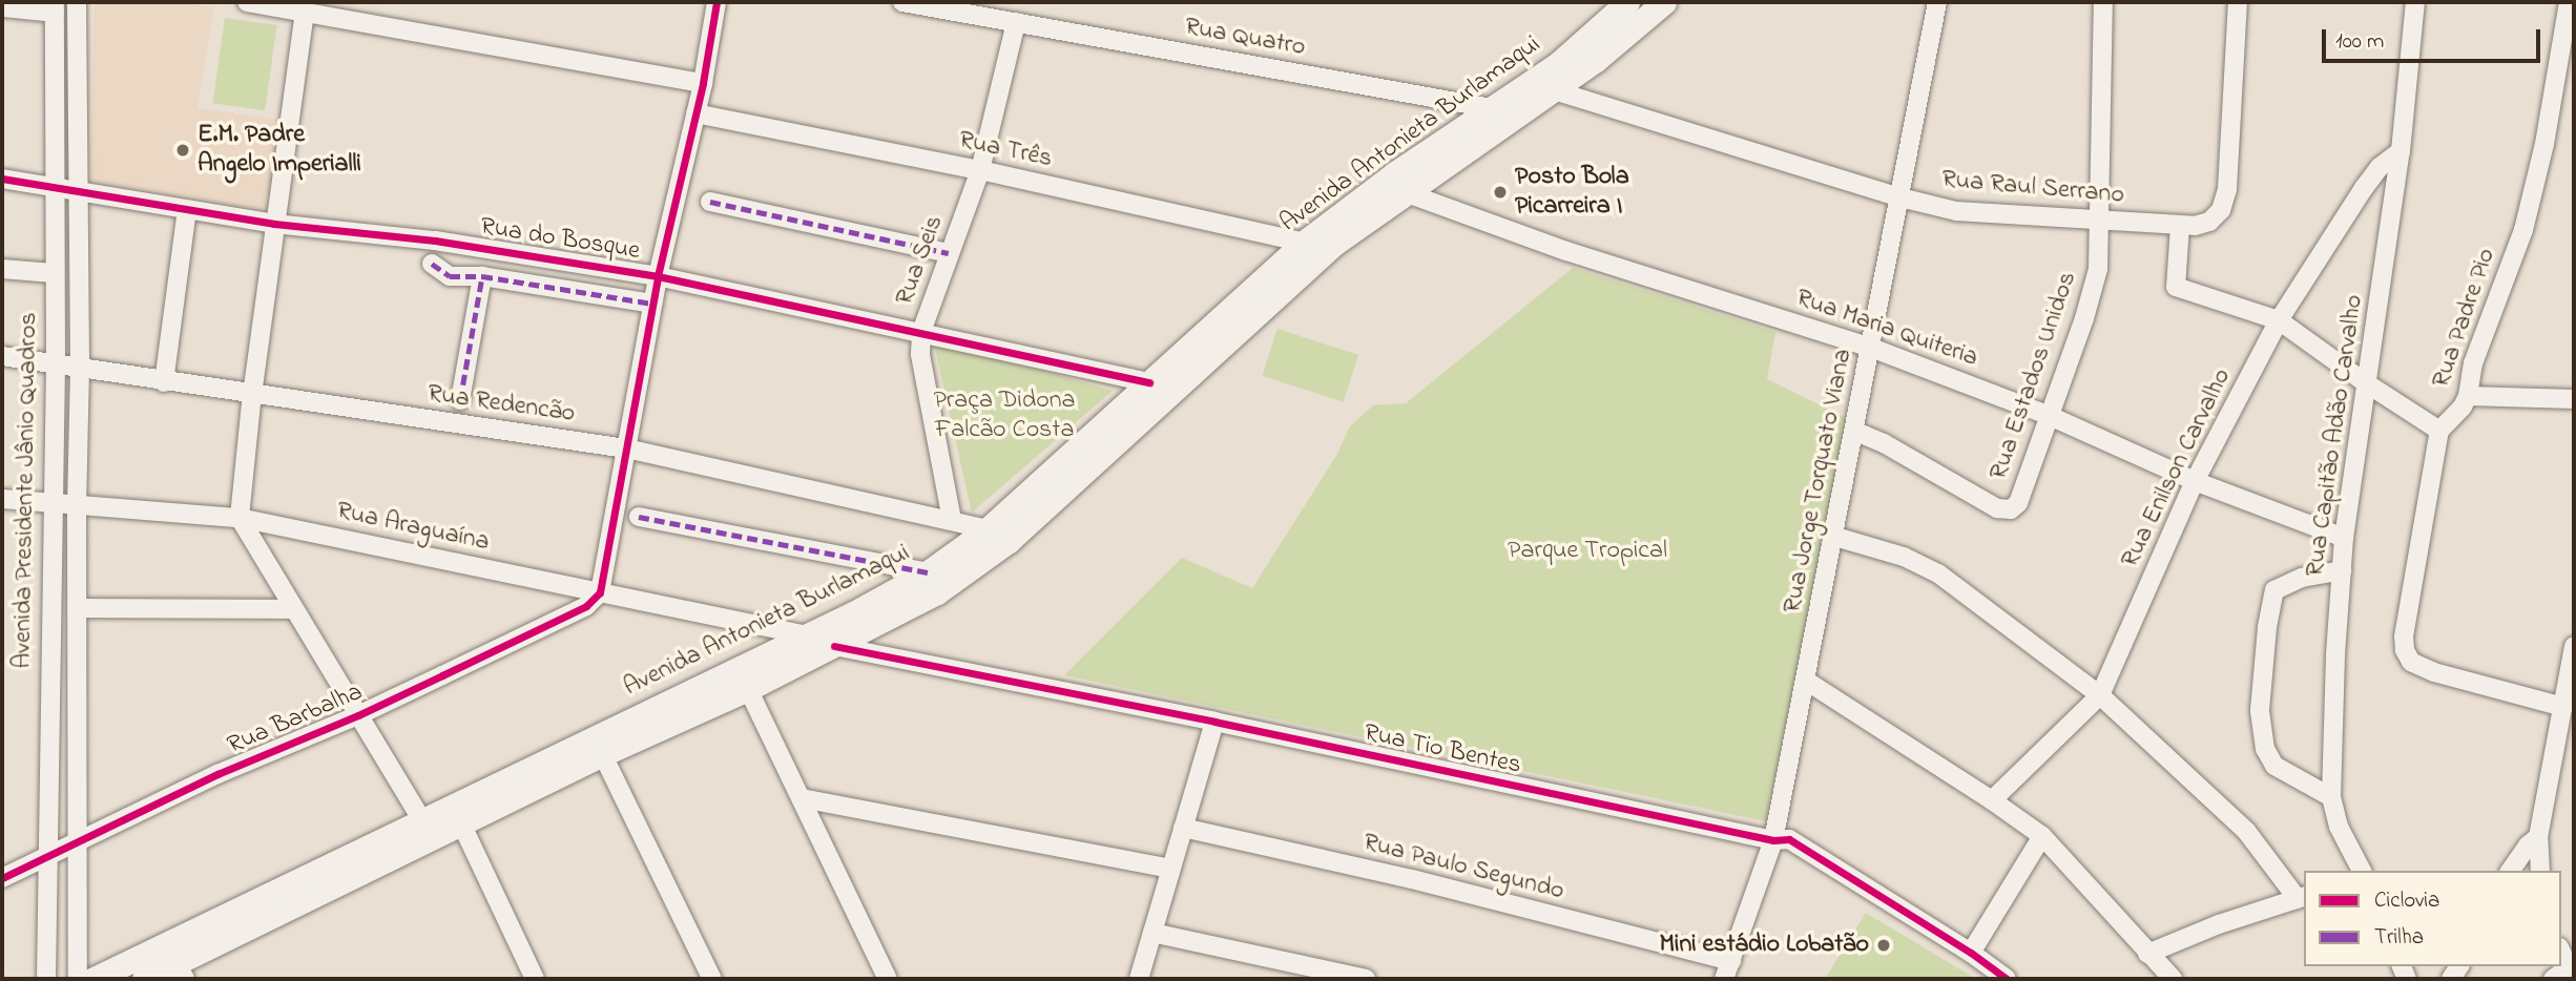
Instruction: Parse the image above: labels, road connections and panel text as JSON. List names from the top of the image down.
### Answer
{
  "streets": {
    "main road": ["Avenida Antonieta Burlamaqui"],
    "street": [
      "Rua Quatro",
      "Rua Três",
      "Rua Raul Serrano",
      "Rua do Bosque",
      "Rua Seis",
      "Rua Padre Pio",
      "Rua Maria Quiteria",
      "Rua Estados Unidos",
      "Rua Redencão",
      "Rua Capitão Adão Carvalho",
      "Rua Enilson Carvalho",
      "Rua Jorge Torquato Viana",
      "Avenida Presidente Jânio Quadros",
      "Rua Araguaína",
      "Rua Barbalha",
      "Rua Tio Bentes",
      "Rua Paulo Segundo"
    ]
  },
  "crossings": [
    ["Rua Quatro", "Avenida Antonieta Burlamaqui"],
    ["Rua Quatro", "Rua Seis"],
    ["Avenida Antonieta Burlamaqui", "Rua Três"],
    ["Avenida Antonieta Burlamaqui", "Rua Raul Serrano"],
    ["Avenida Antonieta Burlamaqui", "Rua do Bosque"],
    ["Avenida Antonieta Burlamaqui", "Rua Maria Quiteria"],
    ["Avenida Antonieta Burlamaqui", "Rua Redencão"],
    ["Avenida Antonieta Burlamaqui", "Rua Araguaína"],
    ["Avenida Antonieta Burlamaqui", "Rua Tio Bentes"],
    ["Rua Três", "Rua Seis"],
    ["Rua Raul Serrano", "Rua Estados Unidos"],
    ["Rua Raul Serrano", "Rua Jorge Torquato Viana"],
    ["Rua do Bosque", "Rua Seis"],
    ["Rua do Bosque", "Avenida Presidente Jânio Quadros"],
    ["Rua Seis", "Rua Redencão"],
    ["Rua Maria Quiteria", "Rua Estados Unidos"],
    ["Rua Maria Quiteria", "Rua Capitão Adão Carvalho"],
    ["Rua Maria Quiteria", "Rua Enilson Carvalho"],
    ["Rua Maria Quiteria", "Rua Jorge Torquato Viana"],
    ["Rua Estados Unidos", "Rua Jorge Torquato Viana"],
    ["Rua Redencão", "Avenida Presidente Jânio Quadros"],
    ["Rua Capitão Adão Carvalho", "Rua Enilson Carvalho"],
    ["Rua Jorge Torquato Viana", "Rua Tio Bentes"],
    ["Rua Jorge Torquato Viana", "Rua Paulo Segundo"],
    ["Avenida Presidente Jânio Quadros", "Rua Araguaína"],
    ["Avenida Presidente Jânio Quadros", "Rua Barbalha"],
    ["Rua Araguaína", "Rua Barbalha"]
  ],
  "parks": ["Praça Didona Falcão Costa", "Parque Tropical"],
  "places": ["E.M. Padre Angelo Imperialli", "Posto Bola Picarreira I", "Mini estádio Lobatão"],
  "legend": ["Ciclovia", "Trilha"],
  "scale_bar": "100 m"
}
